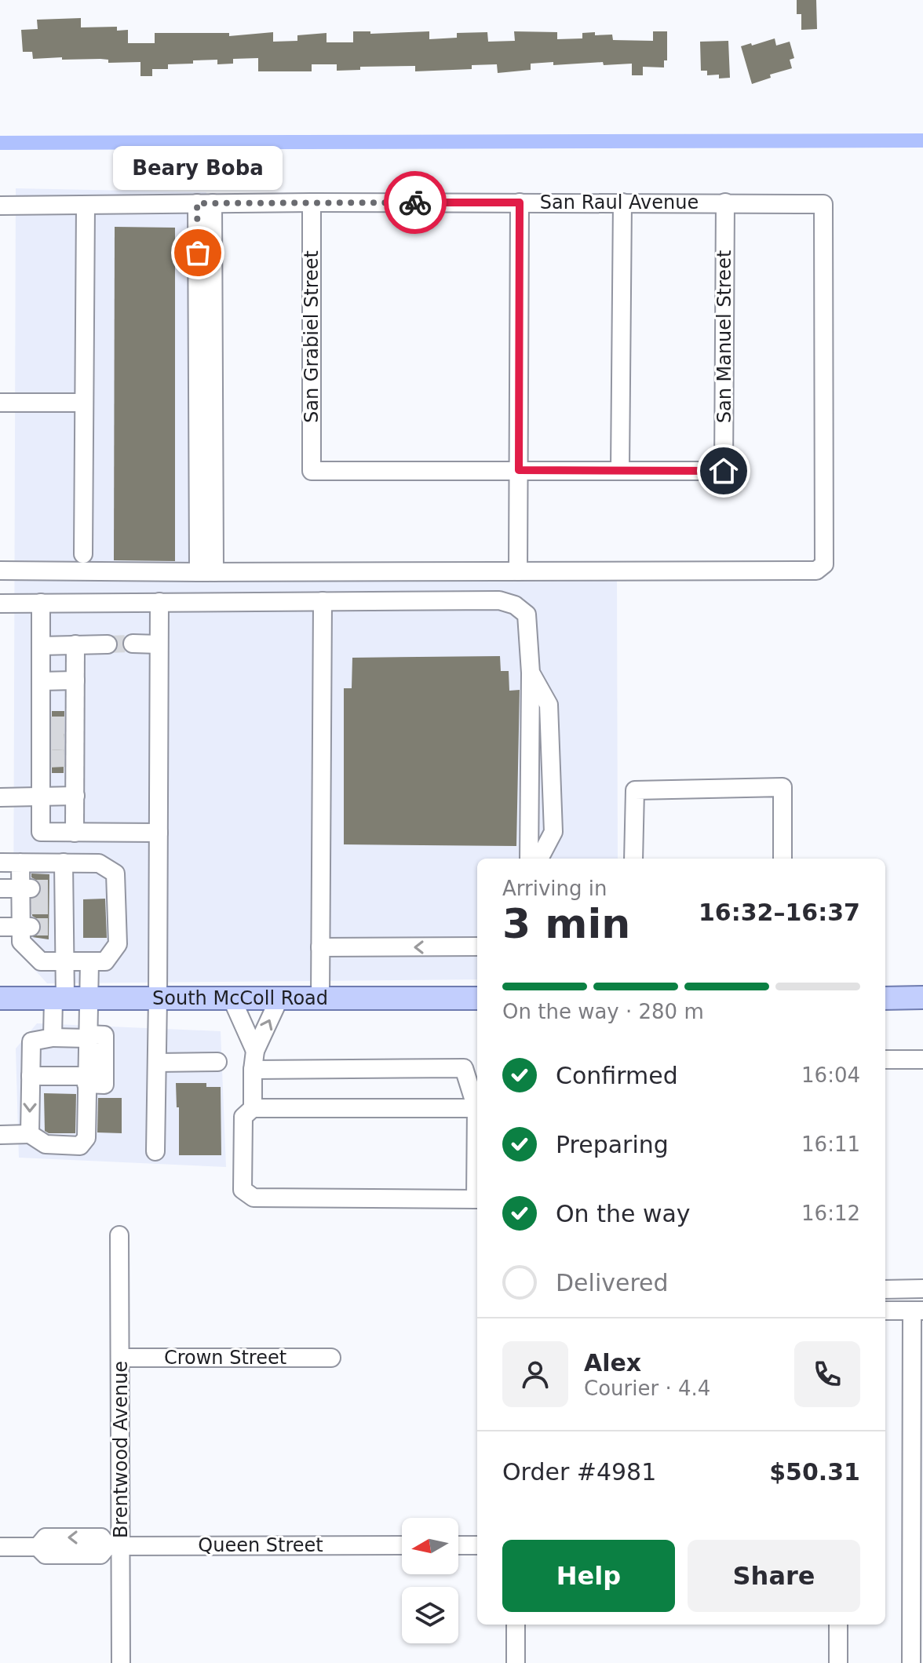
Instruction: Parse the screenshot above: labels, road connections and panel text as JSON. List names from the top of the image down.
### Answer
{
  "streets": {
    "main road": ["South McColl Road"],
    "street": [
      "San Raul Avenue",
      "San Grabiel Street",
      "San Manuel Street",
      "Crown Street",
      "Brentwood Avenue",
      "Queen Street"
    ]
  },
  "crossings": [
    ["San Raul Avenue", "San Grabiel Street"],
    ["San Raul Avenue", "San Manuel Street"],
    ["Crown Street", "Brentwood Avenue"],
    ["Brentwood Avenue", "Queen Street"]
  ],
  "places": ["Beary Boba"],
  "north": "left",
  "page": {
    "bubble": "Beary Boba",
    "heading": ["3 min", "Arriving in", "16:32–16:37"],
    "panel": [
      "Alex",
      "Courier · 4.4",
      "Order #4981",
      "$50.31"
    ],
    "bar": "On the way · 280 m",
    "list": [
      ["Confirmed", "16:04"],
      ["Preparing", "16:11"],
      ["On the way", "16:12"],
      "Delivered"
    ],
    "buttons": ["Help", "Share"]
  }
}
